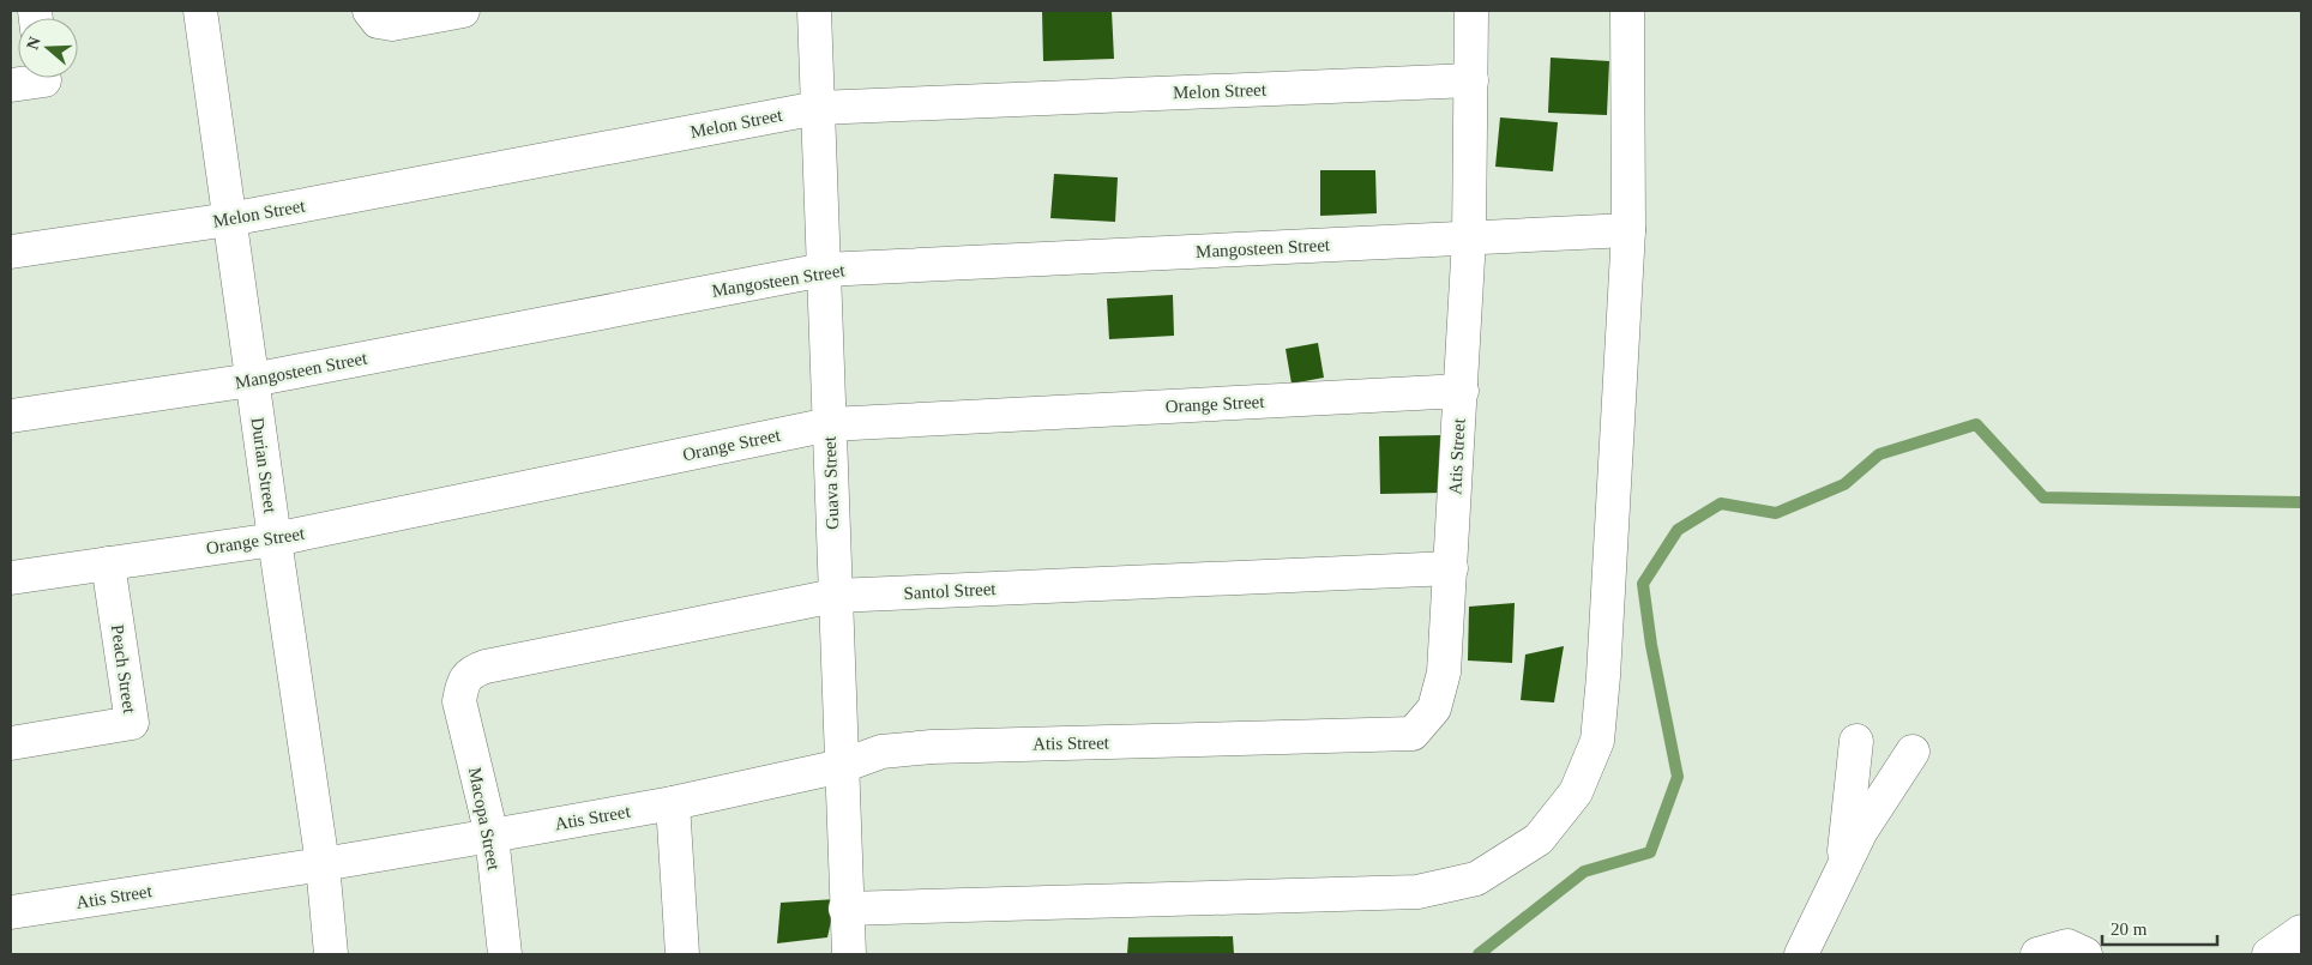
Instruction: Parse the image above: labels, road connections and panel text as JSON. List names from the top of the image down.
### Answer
{
  "streets": {
    "street": [
      "Melon Street",
      "Mangosteen Street",
      "Orange Street",
      "Atis Street",
      "Durian Street",
      "Guava Street",
      "Santol Street",
      "Peach Street",
      "Macopa Street"
    ]
  },
  "crossings": [
    ["Melon Street", "Atis Street"],
    ["Melon Street", "Durian Street"],
    ["Melon Street", "Guava Street"],
    ["Mangosteen Street", "Atis Street"],
    ["Mangosteen Street", "Durian Street"],
    ["Mangosteen Street", "Guava Street"],
    ["Orange Street", "Atis Street"],
    ["Orange Street", "Durian Street"],
    ["Orange Street", "Guava Street"],
    ["Orange Street", "Peach Street"],
    ["Atis Street", "Durian Street"],
    ["Atis Street", "Guava Street"],
    ["Atis Street", "Santol Street"],
    ["Atis Street", "Macopa Street"],
    ["Guava Street", "Santol Street"],
    ["Santol Street", "Macopa Street"]
  ],
  "scale_bar": "20 m",
  "north": "left"
}
